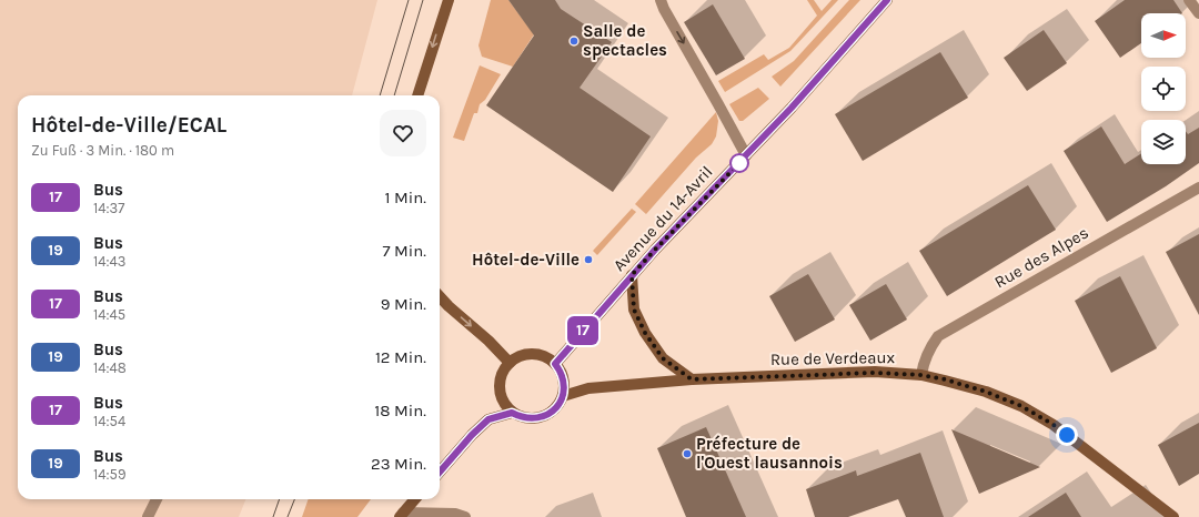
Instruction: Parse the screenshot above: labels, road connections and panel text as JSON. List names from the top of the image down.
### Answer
{
  "streets": {
    "street": ["Avenue du 14-Avril", "Rue des Alpes", "Rue de Verdeaux"]
  },
  "crossings": [
    ["Avenue du 14-Avril", "Rue de Verdeaux"],
    ["Rue des Alpes", "Rue de Verdeaux"]
  ],
  "places": ["Salle de spectacles", "Hôtel-de-Ville", "Préfecture de l'Ouest lausannois"],
  "lines": ["bus line 17"],
  "north": "right",
  "page": {
    "on_map": "17",
    "heading": ["Hôtel-de-Ville/ECAL", "Zu Fuß · 3 Min. · 180 m"],
    "list": [
      {
        "mark": "17",
        "name": "Bus",
        "note": "14:37",
        "value": "1 Min."
      },
      {
        "mark": "19",
        "name": "Bus",
        "note": "14:43",
        "value": "7 Min."
      },
      {
        "mark": "17",
        "name": "Bus",
        "note": "14:45",
        "value": "9 Min."
      },
      {
        "mark": "19",
        "name": "Bus",
        "note": "14:48",
        "value": "12 Min."
      },
      {
        "mark": "17",
        "name": "Bus",
        "note": "14:54",
        "value": "18 Min."
      },
      {
        "mark": "19",
        "name": "Bus",
        "note": "14:59",
        "value": "23 Min."
      }
    ]
  }
}
